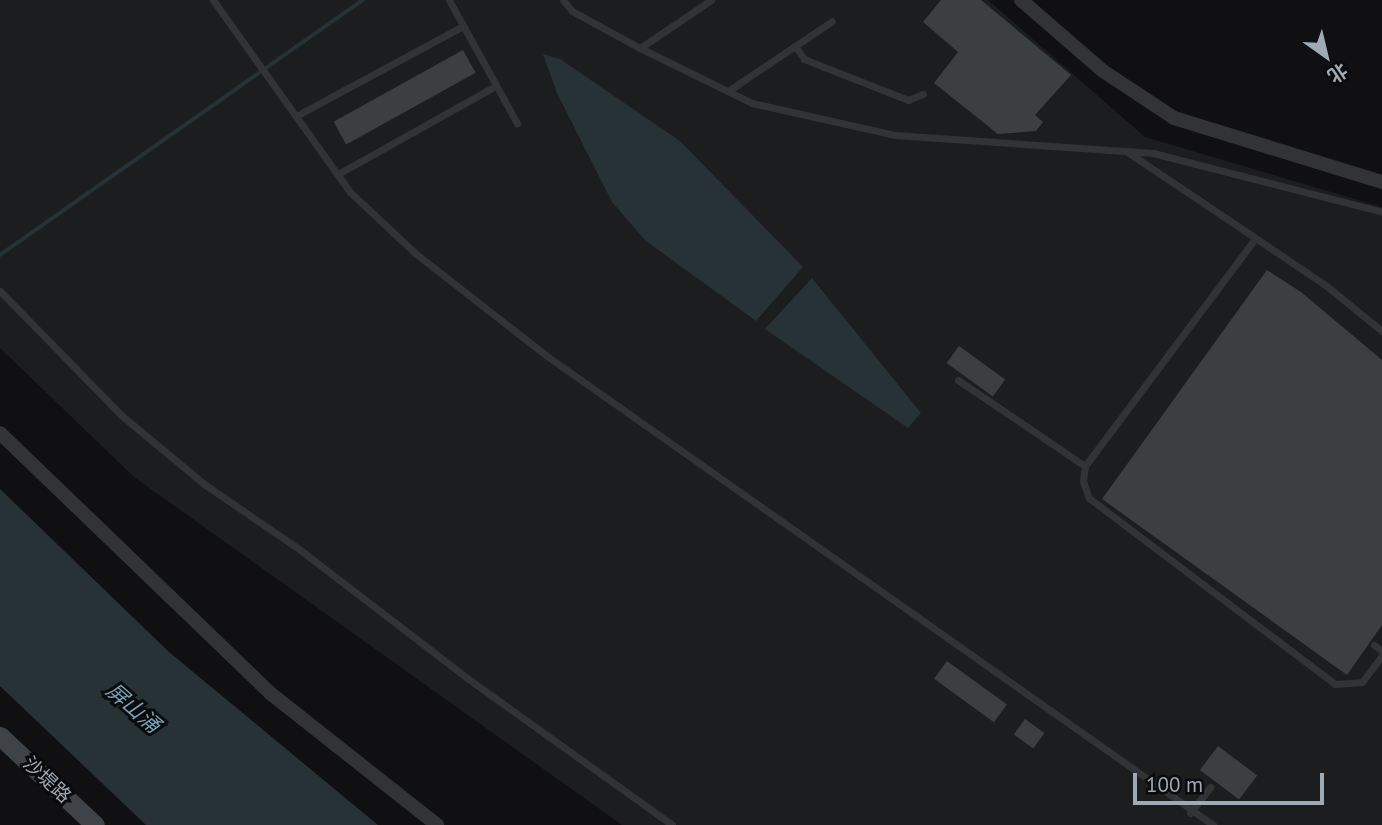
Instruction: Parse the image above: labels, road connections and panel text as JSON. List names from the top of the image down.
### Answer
{
  "streets": {
    "street": ["沙堤路"]
  },
  "water": ["屏山涌"],
  "scale_bar": "100 m",
  "north": "bottom right"
}
